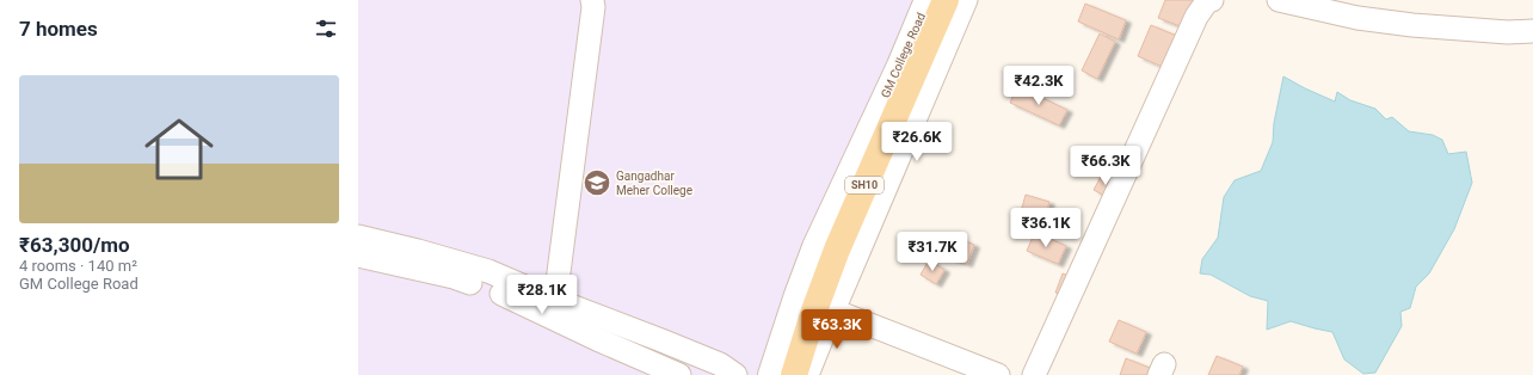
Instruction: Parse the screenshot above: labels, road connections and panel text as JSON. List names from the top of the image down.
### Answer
{
  "streets": {
    "main road": ["SH10"],
    "street": ["GM College Road"]
  },
  "places": {
    "school or university": ["Gangadhar Meher College"]
  },
  "page": {
    "heading": "7 homes",
    "list": [
      {
        "name": "₹63,300/mo",
        "note": "4 rooms · 140 m² · GM College Road"
      }
    ],
    "price": [
      "₹42.3K",
      "₹26.6K",
      "₹66.3K",
      "₹36.1K",
      "₹31.7K",
      "₹28.1K",
      "₹63.3K"
    ]
  }
}
